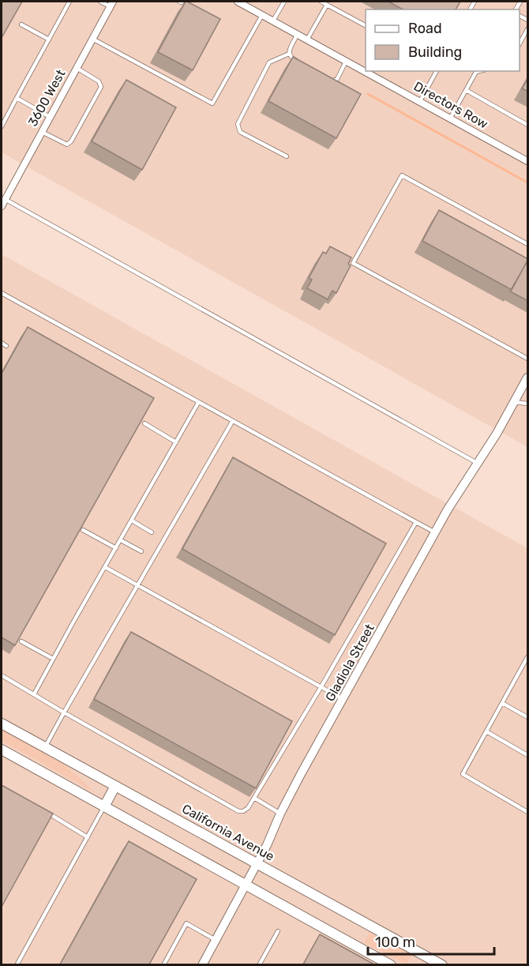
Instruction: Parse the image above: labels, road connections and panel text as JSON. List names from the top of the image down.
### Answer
{
  "streets": {
    "main road": ["California Avenue"],
    "street": ["3600 West", "Directors Row", "Gladiola Street"]
  },
  "crossings": [
    ["Gladiola Street", "California Avenue"]
  ],
  "legend": ["Road", "Building"],
  "scale_bar": "100 m"
}
